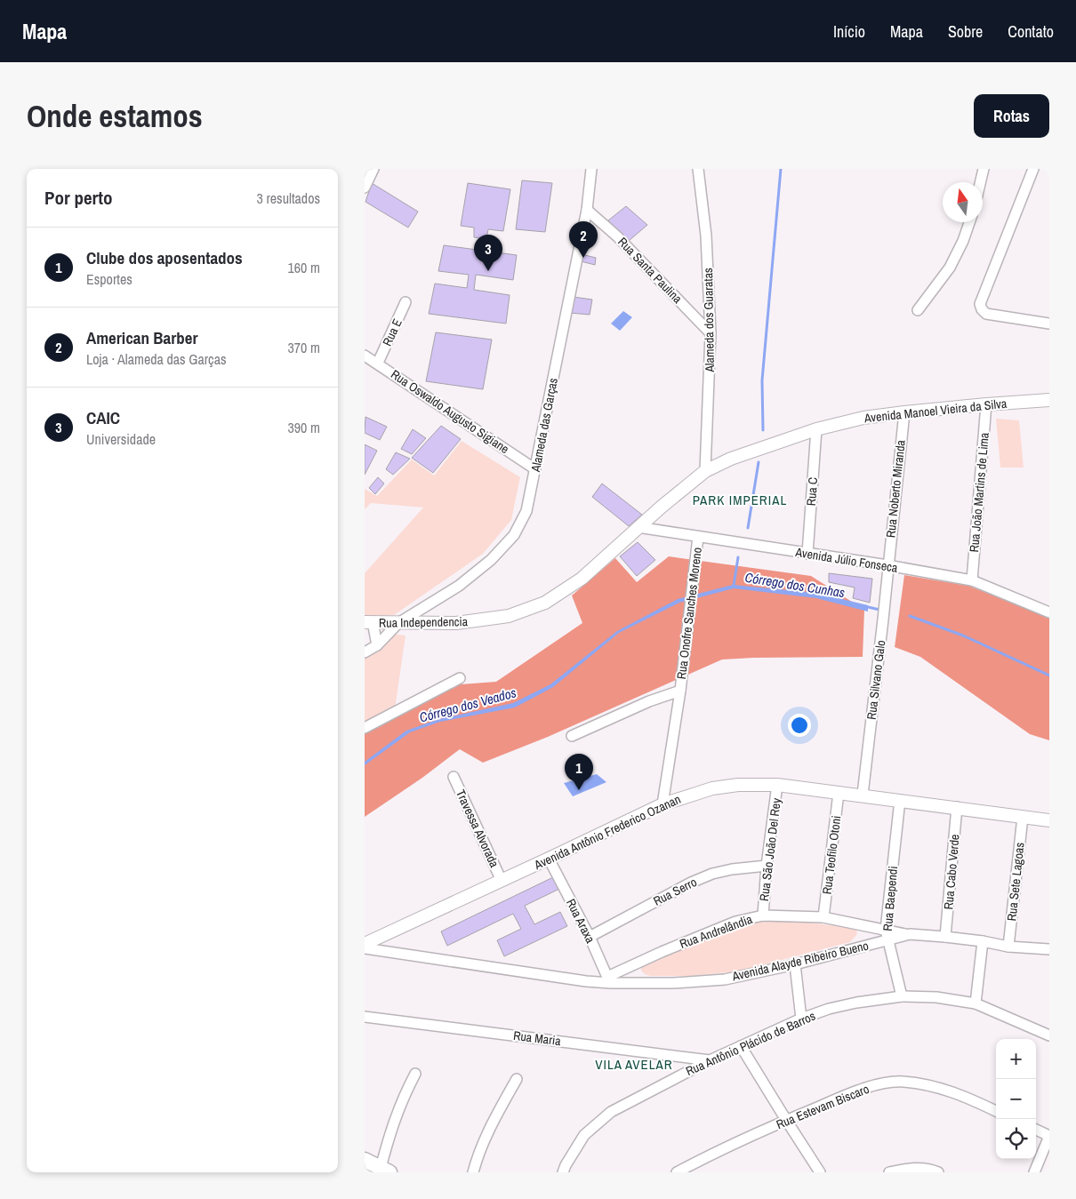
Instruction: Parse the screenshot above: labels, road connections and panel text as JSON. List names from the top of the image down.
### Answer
{
  "streets": {
    "street": [
      "Rua Santa Paulina",
      "Alameda dos Guaratas",
      "Rua E",
      "Avenida Manoel Vieira da Silva",
      "Rua Oswaldo Augusto Sigiane",
      "Alameda das Garças",
      "Rua Noberto Miranda",
      "Rua C",
      "Rua João Martins de Lima",
      "Avenida Júlio Fonseca",
      "Rua Onofre Sanches Moreno",
      "Rua Independencia",
      "Rua Silvano Galo",
      "Travessa Alvorada",
      "Avenida Antônio Frederico Ozanan",
      "Rua São João Del Rey",
      "Rua Teofilo Otoni",
      "Rua Cabo Verde",
      "Rua Sete Lagoas",
      "Rua Serro",
      "Rua Baependi",
      "Rua Araxa",
      "Rua Andrelândia",
      "Avenida Alayde Ribeiro Bueno",
      "Rua Maria",
      "Rua Antônio Plácido de Barros",
      "Rua Estevam Biscaro"
    ]
  },
  "crossings": [
    ["Rua Santa Paulina", "Alameda dos Guaratas"],
    ["Rua Santa Paulina", "Alameda das Garças"],
    ["Alameda dos Guaratas", "Avenida Manoel Vieira da Silva"],
    ["Rua E", "Rua Oswaldo Augusto Sigiane"],
    ["Avenida Manoel Vieira da Silva", "Rua Noberto Miranda"],
    ["Avenida Manoel Vieira da Silva", "Rua C"],
    ["Avenida Manoel Vieira da Silva", "Rua João Martins de Lima"],
    ["Avenida Manoel Vieira da Silva", "Avenida Júlio Fonseca"],
    ["Avenida Manoel Vieira da Silva", "Rua Independencia"],
    ["Rua Oswaldo Augusto Sigiane", "Alameda das Garças"],
    ["Alameda das Garças", "Rua Independencia"],
    ["Rua Noberto Miranda", "Avenida Júlio Fonseca"],
    ["Rua Noberto Miranda", "Rua Silvano Galo"],
    ["Rua C", "Avenida Júlio Fonseca"],
    ["Rua João Martins de Lima", "Avenida Júlio Fonseca"],
    ["Avenida Júlio Fonseca", "Rua Onofre Sanches Moreno"],
    ["Avenida Júlio Fonseca", "Rua Independencia"],
    ["Avenida Júlio Fonseca", "Rua Silvano Galo"],
    ["Rua Onofre Sanches Moreno", "Avenida Antônio Frederico Ozanan"],
    ["Rua Silvano Galo", "Avenida Antônio Frederico Ozanan"],
    ["Travessa Alvorada", "Avenida Antônio Frederico Ozanan"],
    ["Avenida Antônio Frederico Ozanan", "Rua São João Del Rey"],
    ["Avenida Antônio Frederico Ozanan", "Rua Teofilo Otoni"],
    ["Avenida Antônio Frederico Ozanan", "Rua Cabo Verde"],
    ["Avenida Antônio Frederico Ozanan", "Rua Sete Lagoas"],
    ["Avenida Antônio Frederico Ozanan", "Rua Baependi"],
    ["Avenida Antônio Frederico Ozanan", "Rua Araxa"],
    ["Rua São João Del Rey", "Rua Serro"],
    ["Rua São João Del Rey", "Rua Andrelândia"],
    ["Rua Teofilo Otoni", "Rua Andrelândia"],
    ["Rua Cabo Verde", "Avenida Alayde Ribeiro Bueno"],
    ["Rua Sete Lagoas", "Avenida Alayde Ribeiro Bueno"],
    ["Rua Serro", "Rua Araxa"],
    ["Rua Baependi", "Rua Andrelândia"],
    ["Rua Baependi", "Avenida Alayde Ribeiro Bueno"],
    ["Rua Baependi", "Rua Antônio Plácido de Barros"],
    ["Rua Araxa", "Rua Andrelândia"],
    ["Rua Araxa", "Avenida Alayde Ribeiro Bueno"],
    ["Rua Andrelândia", "Avenida Alayde Ribeiro Bueno"],
    ["Rua Maria", "Rua Antônio Plácido de Barros"]
  ],
  "districts": ["PARK IMPERIAL", "VILA AVELAR"],
  "water": ["Córrego dos Cunhas", "Córrego dos Veados"],
  "north": "top",
  "page": {
    "header": "Mapa",
    "nav": [
      "Início",
      "Mapa",
      "Sobre",
      "Contato"
    ],
    "buttons": "Rotas",
    "title": "Onde estamos",
    "heading": ["Por perto", "3 resultados"],
    "pins": ["2", "3", "1"],
    "list": [
      {
        "mark": "1",
        "name": "Clube dos aposentados",
        "note": "Esportes",
        "value": "160 m"
      },
      {
        "mark": "2",
        "name": "American Barber",
        "note": "Loja · Alameda das Garças",
        "value": "370 m"
      },
      {
        "mark": "3",
        "name": "CAIC",
        "note": "Universidade",
        "value": "390 m"
      }
    ],
    "map_buttons": ["+", "−"]
  }
}
